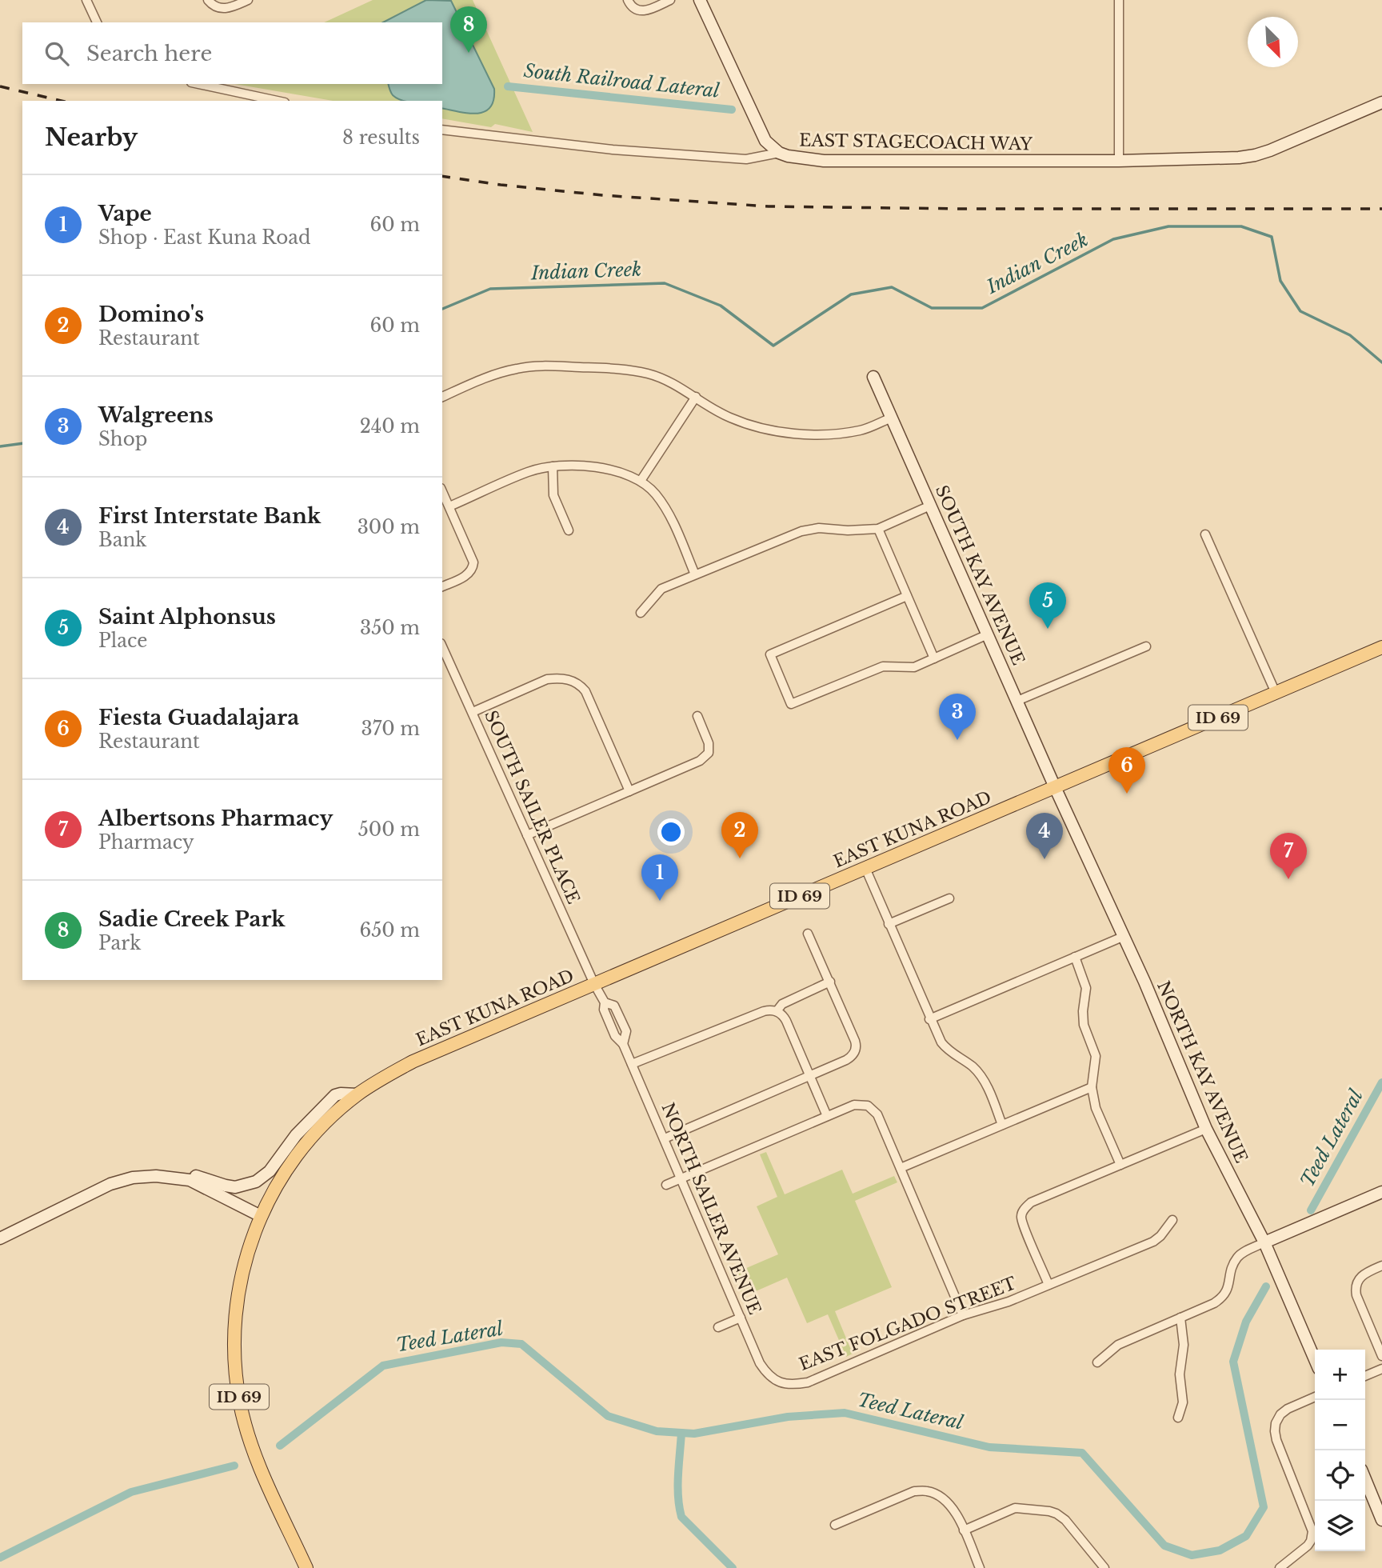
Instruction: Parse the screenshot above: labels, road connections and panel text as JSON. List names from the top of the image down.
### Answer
{
  "streets": {
    "main road": ["ID 69", "EAST KUNA ROAD"],
    "street": [
      "EAST STAGECOACH WAY",
      "SOUTH KAY AVENUE",
      "SOUTH SAILER PLACE",
      "NORTH KAY AVENUE",
      "NORTH SAILER AVENUE",
      "EAST FOLGADO STREET"
    ]
  },
  "crossings": [
    ["SOUTH KAY AVENUE", "ID 69"],
    ["SOUTH KAY AVENUE", "EAST KUNA ROAD"],
    ["SOUTH KAY AVENUE", "NORTH KAY AVENUE"],
    ["ID 69", "EAST KUNA ROAD"],
    ["ID 69", "NORTH KAY AVENUE"],
    ["SOUTH SAILER PLACE", "EAST KUNA ROAD"],
    ["SOUTH SAILER PLACE", "NORTH SAILER AVENUE"],
    ["EAST KUNA ROAD", "NORTH KAY AVENUE"],
    ["EAST KUNA ROAD", "NORTH SAILER AVENUE"],
    ["NORTH SAILER AVENUE", "EAST FOLGADO STREET"]
  ],
  "water": ["South Railroad Lateral", "Indian Creek", "Teed Lateral"],
  "north": "bottom right",
  "page": {
    "pins": [
      "8",
      "5",
      "3",
      "6",
      "2",
      "4",
      "7",
      "1"
    ],
    "search": "Search here",
    "heading": ["Nearby", "8 results"],
    "list": [
      {
        "mark": "1",
        "name": "Vape",
        "note": "Shop · East Kuna Road",
        "value": "60 m"
      },
      {
        "mark": "2",
        "name": "Domino's",
        "note": "Restaurant",
        "value": "60 m"
      },
      {
        "mark": "3",
        "name": "Walgreens",
        "note": "Shop",
        "value": "240 m"
      },
      {
        "mark": "4",
        "name": "First Interstate Bank",
        "note": "Bank",
        "value": "300 m"
      },
      {
        "mark": "5",
        "name": "Saint Alphonsus",
        "note": "Place",
        "value": "350 m"
      },
      {
        "mark": "6",
        "name": "Fiesta Guadalajara",
        "note": "Restaurant",
        "value": "370 m"
      },
      {
        "mark": "7",
        "name": "Albertsons Pharmacy",
        "note": "Pharmacy",
        "value": "500 m"
      },
      {
        "mark": "8",
        "name": "Sadie Creek Park",
        "note": "Park",
        "value": "650 m"
      }
    ],
    "map_buttons": ["+", "−"]
  }
}
